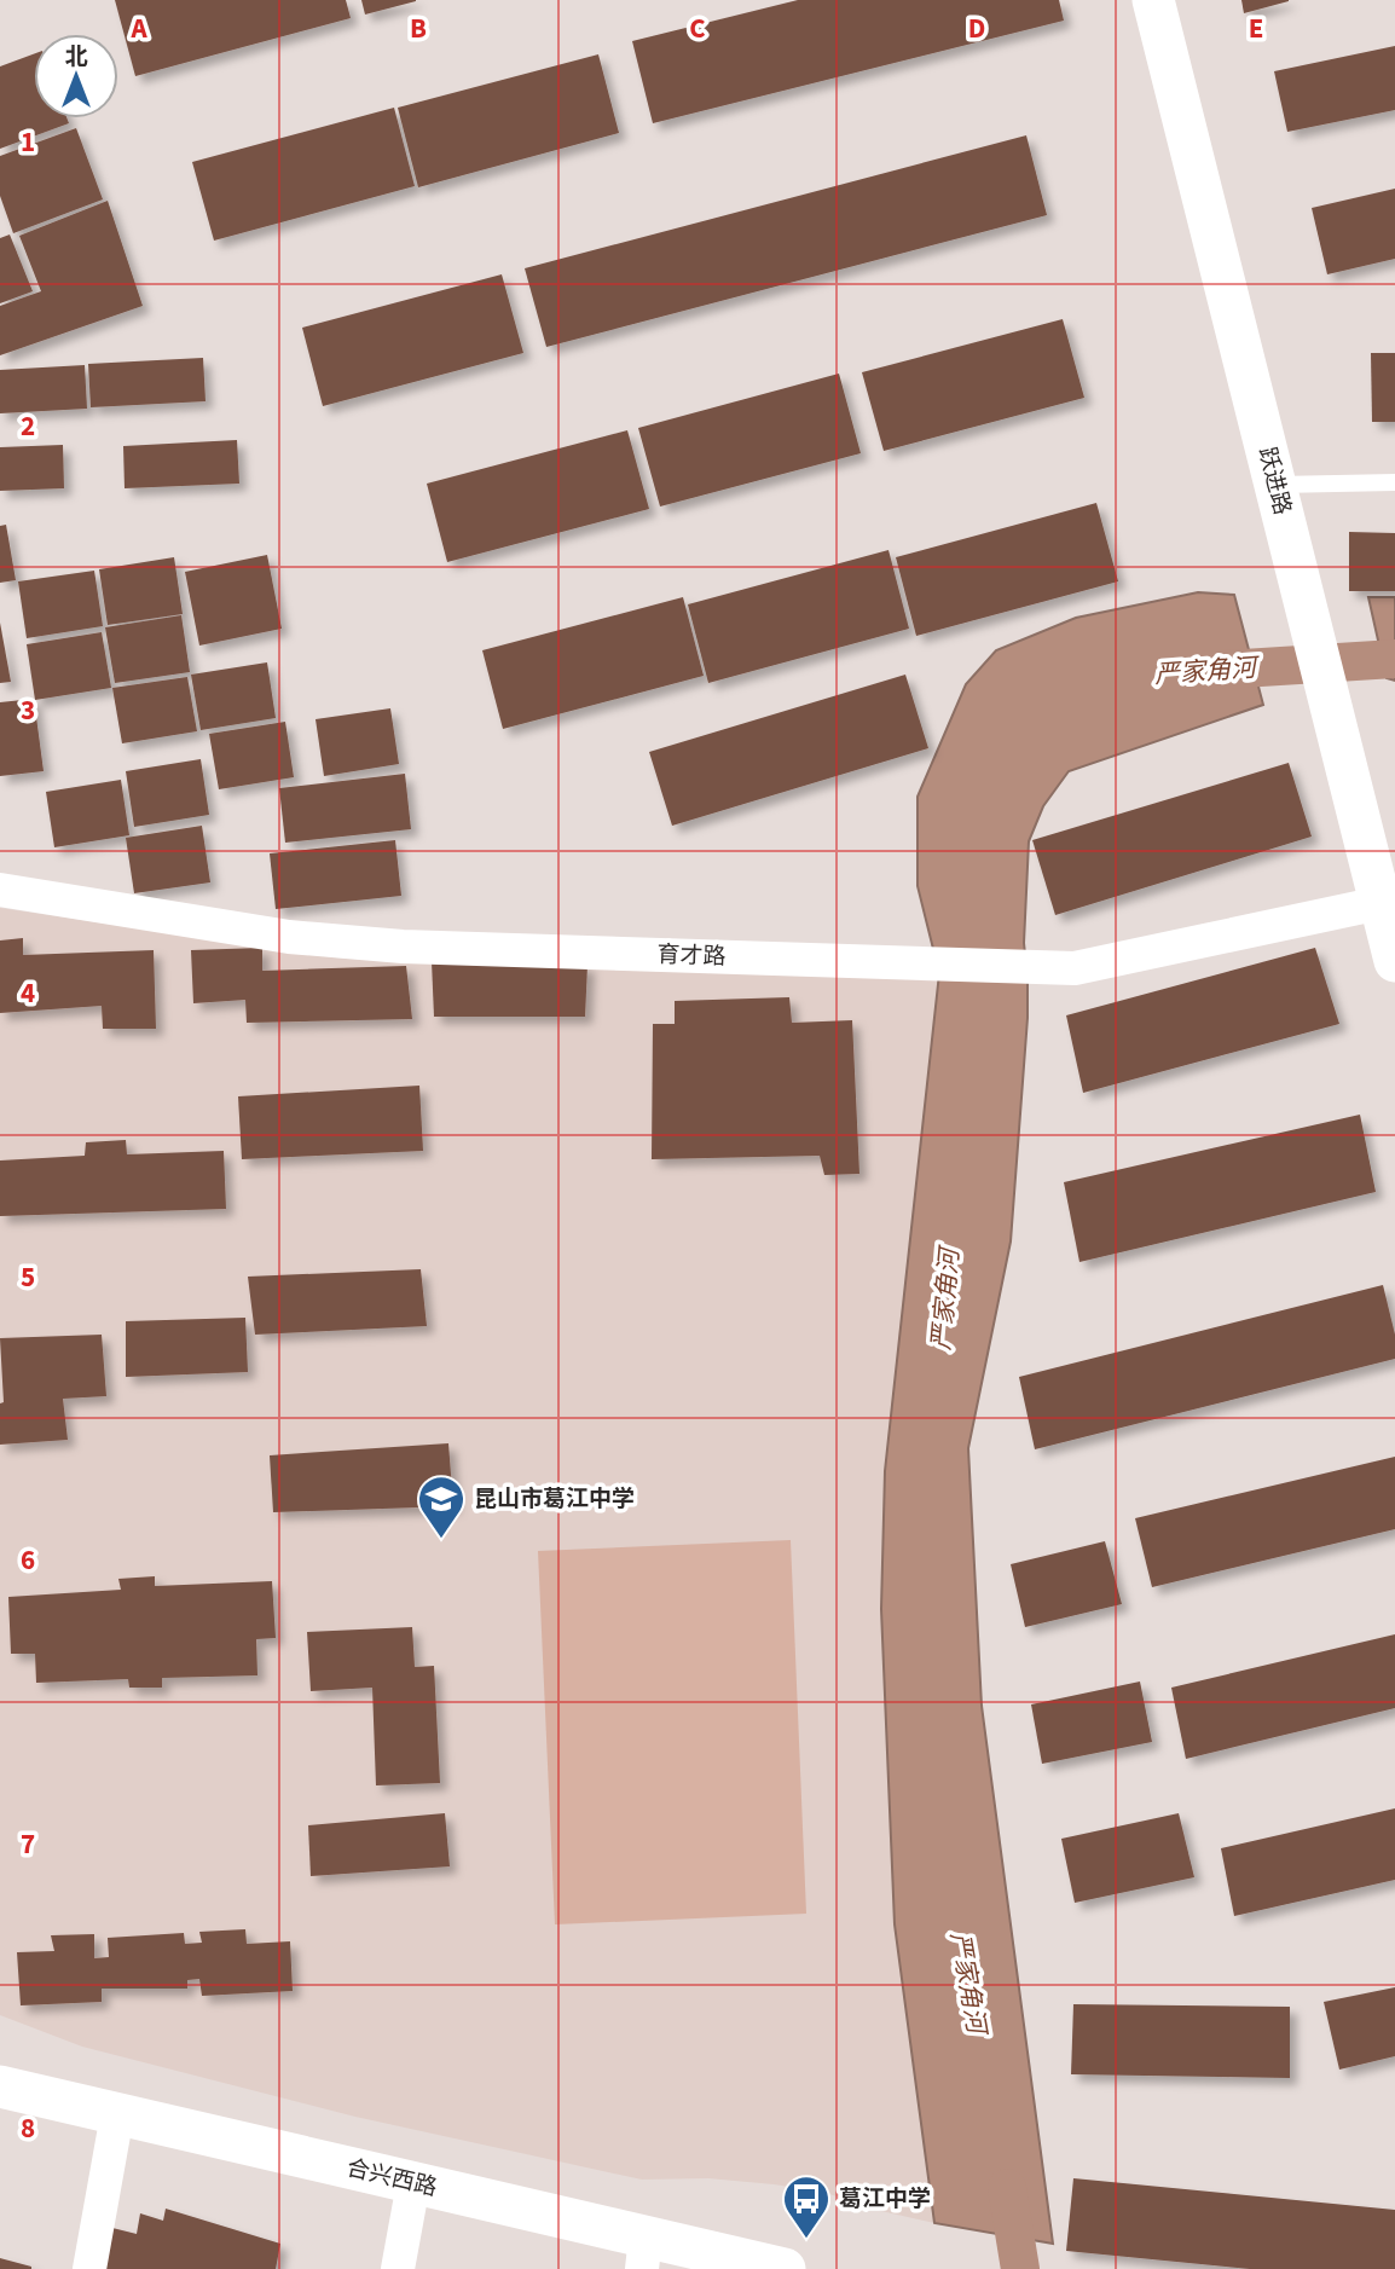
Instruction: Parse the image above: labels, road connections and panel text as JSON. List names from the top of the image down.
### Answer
{
  "streets": {
    "street": ["跃进路", "育才路", "合兴西路"]
  },
  "crossings": [
    ["跃进路", "育才路"]
  ],
  "water": ["严家角河"],
  "places": {
    "school or university": ["昆山市葛江中学"],
    "bus stop": ["葛江中学"]
  },
  "north": "top",
  "grid": {
    "columns": [
      "A",
      "B",
      "C",
      "D",
      "E"
    ],
    "rows": [
      "1",
      "2",
      "3",
      "4",
      "5",
      "6",
      "7",
      "8"
    ]
  }
}
